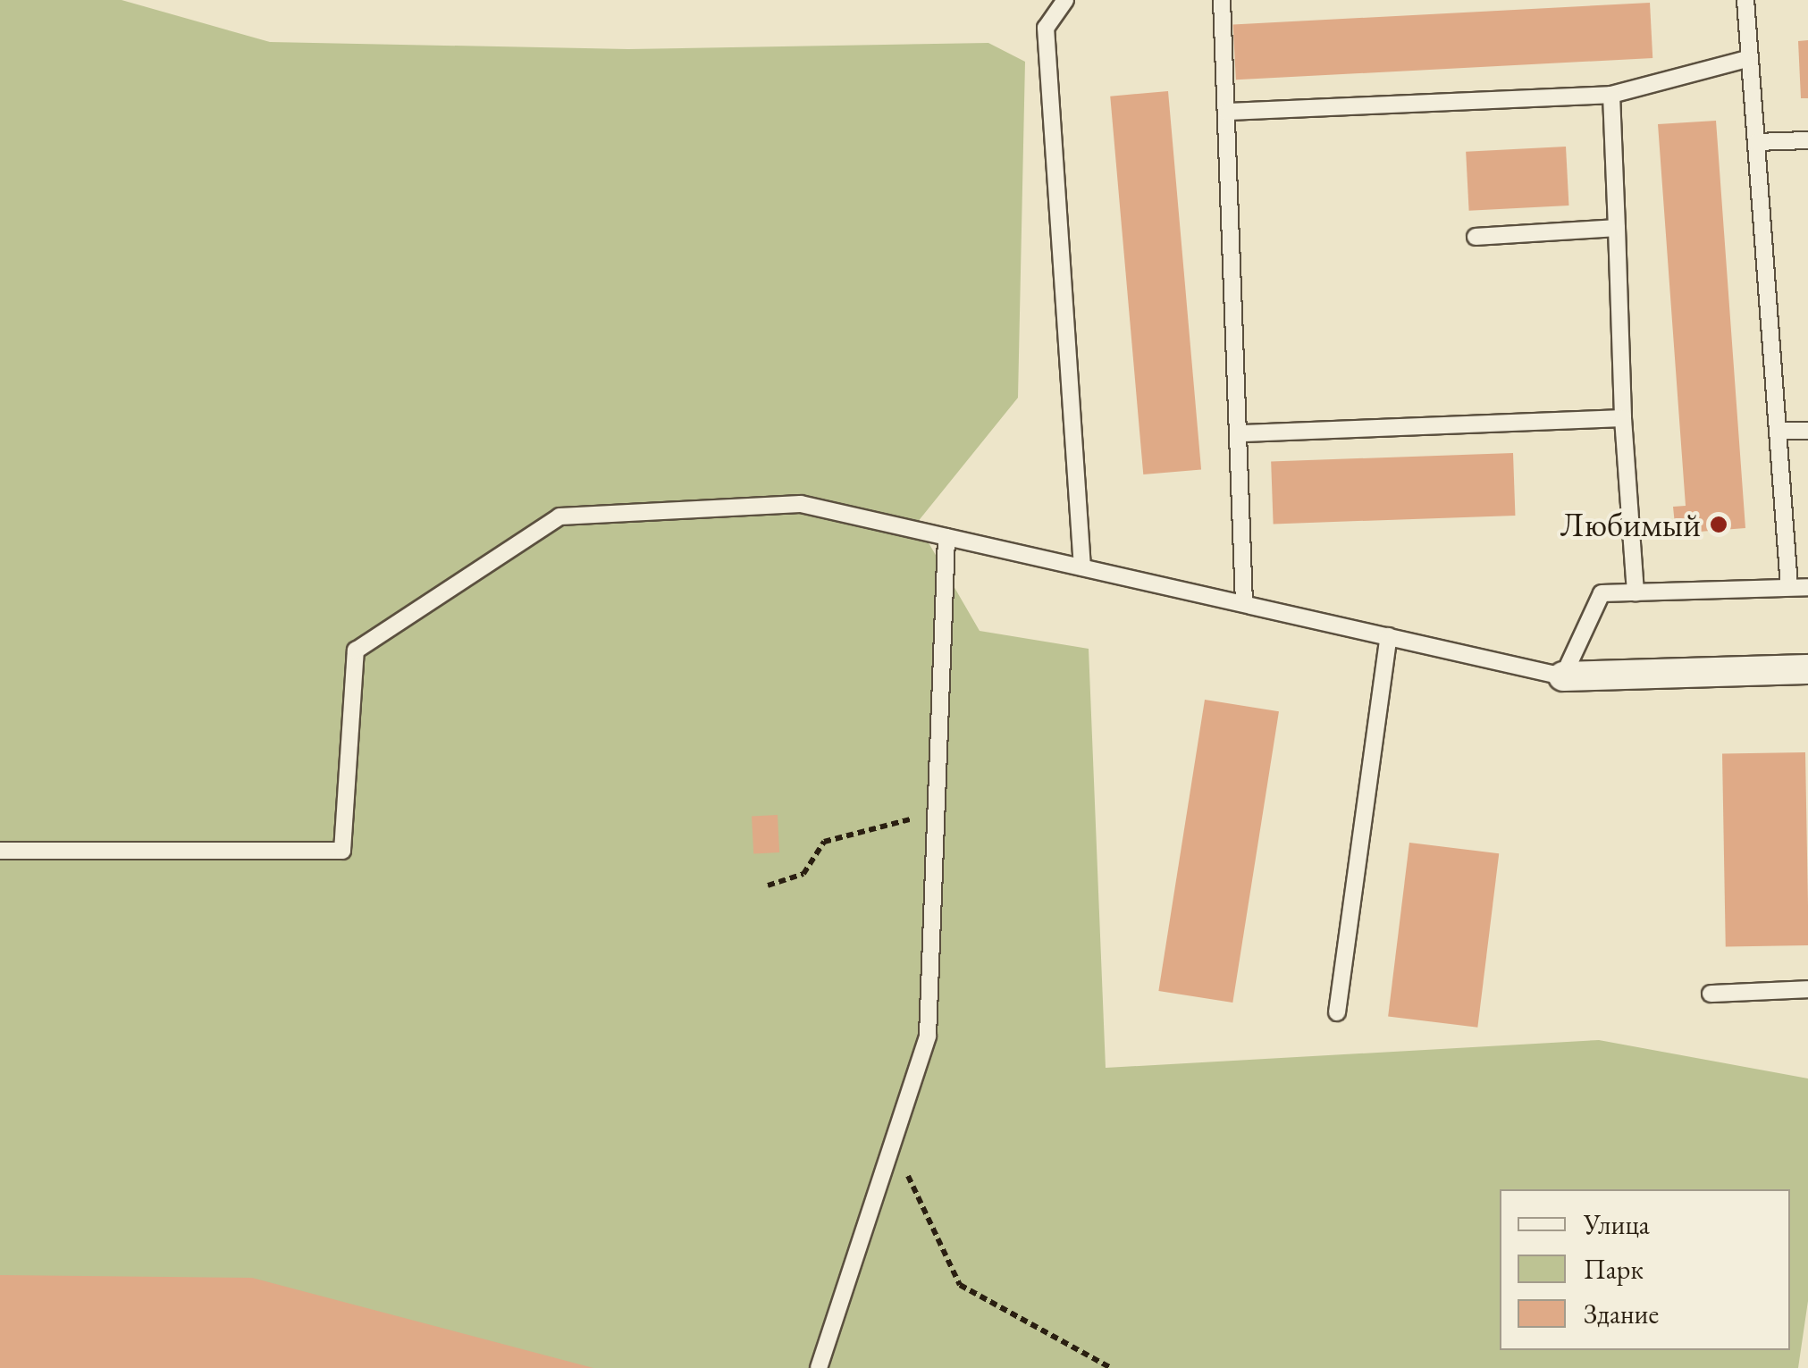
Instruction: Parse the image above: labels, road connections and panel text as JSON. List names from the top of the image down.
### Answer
{
  "places": ["Любимый"],
  "legend": ["Улица", "Парк", "Здание"]
}
